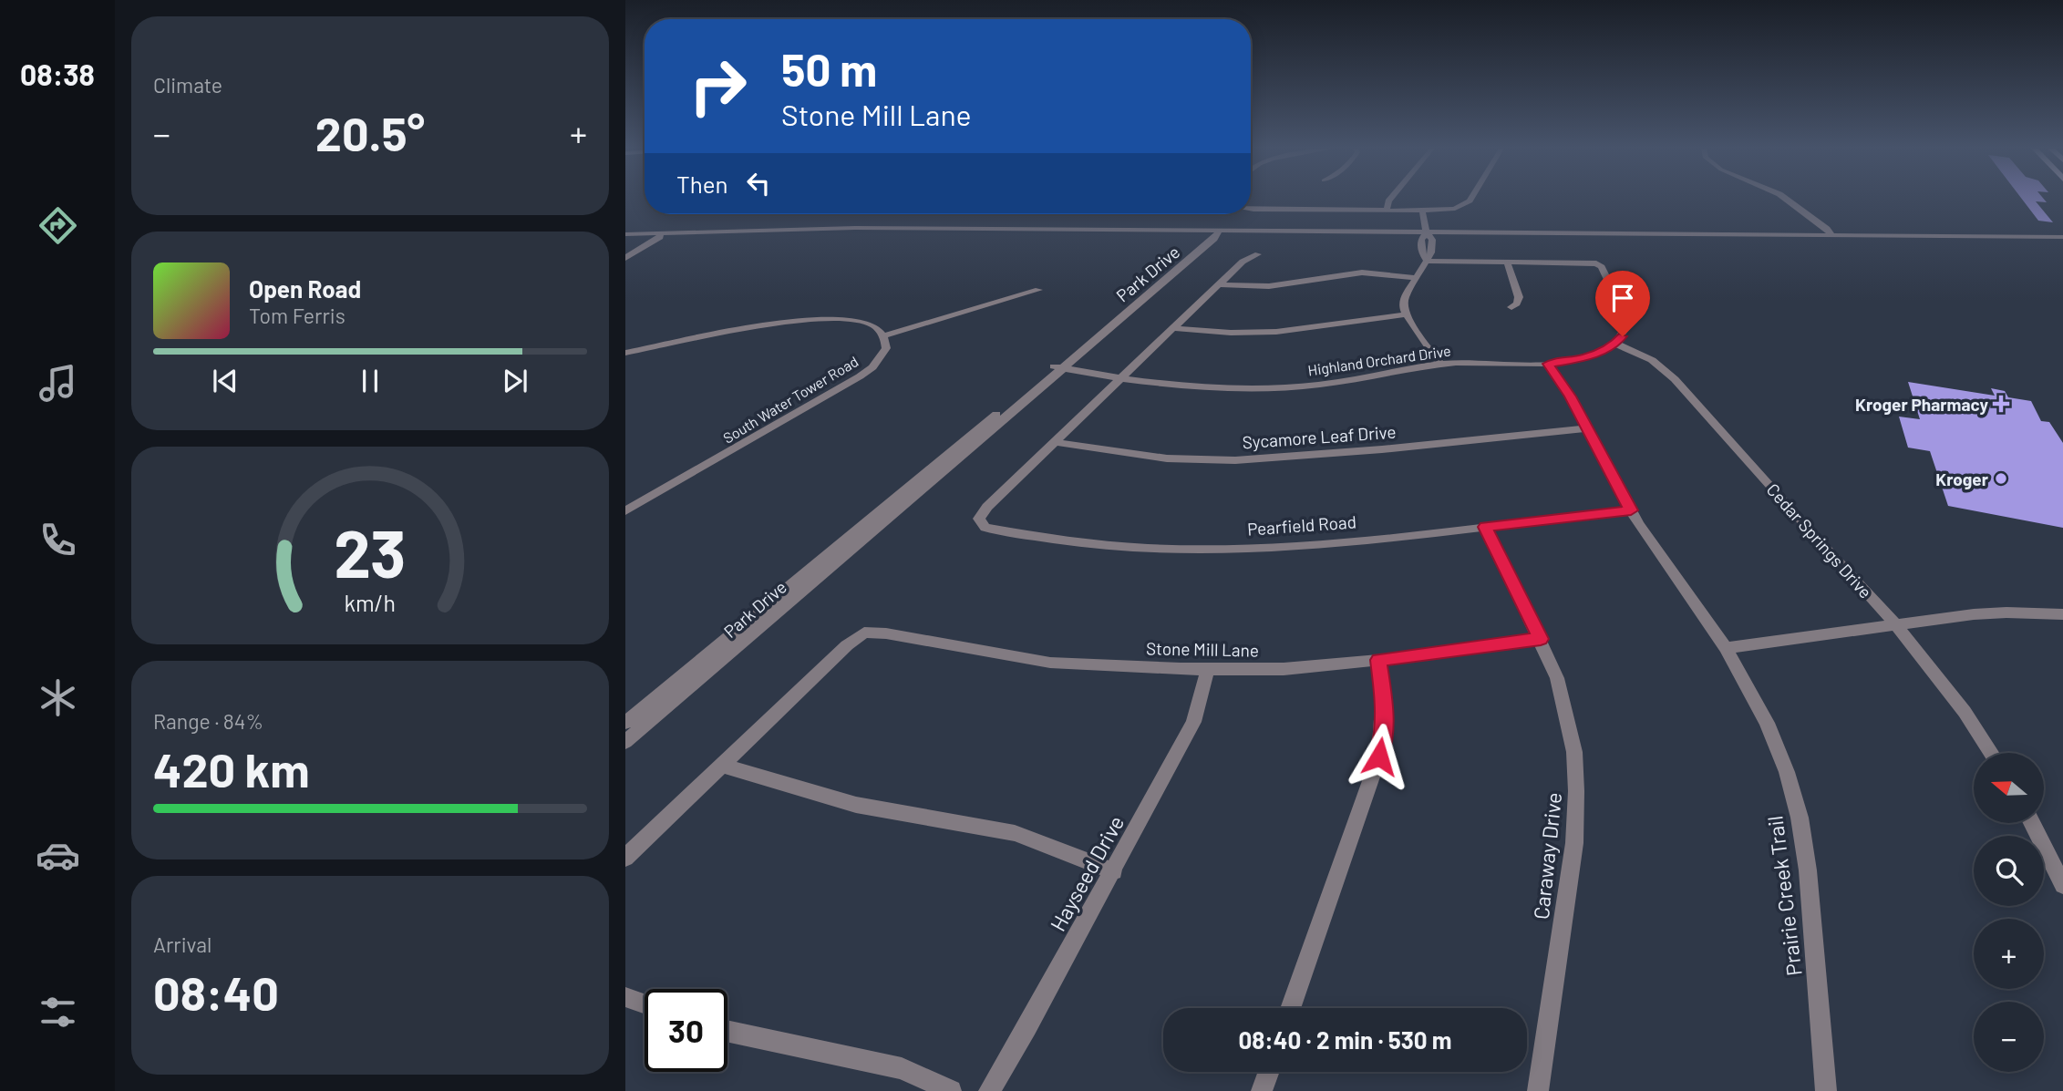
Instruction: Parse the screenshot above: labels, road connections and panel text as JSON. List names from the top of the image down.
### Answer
{
  "streets": {
    "street": [
      "Park Drive",
      "Highland Orchard Drive",
      "South Water Tower Road",
      "Sycamore Leaf Drive",
      "Pearfield Road",
      "Cedar Springs Drive",
      "Stone Mill Lane",
      "Caraway Drive",
      "Hayseed Drive",
      "Prairie Creek Trail"
    ]
  },
  "crossings": [
    ["Park Drive", "Highland Orchard Drive"],
    ["Highland Orchard Drive", "Cedar Springs Drive"],
    ["Highland Orchard Drive", "Prairie Creek Trail"],
    ["Sycamore Leaf Drive", "Pearfield Road"],
    ["Sycamore Leaf Drive", "Prairie Creek Trail"],
    ["Pearfield Road", "Caraway Drive"],
    ["Pearfield Road", "Prairie Creek Trail"],
    ["Stone Mill Lane", "Caraway Drive"],
    ["Stone Mill Lane", "Hayseed Drive"]
  ],
  "places": {
    "health": ["Kroger Pharmacy"],
    "other": ["Kroger"]
  },
  "north": "left",
  "page": {
    "tabs": "08:38",
    "tile": [
      "Climate",
      ["Range · 84%", "420 km"],
      ["Arrival", "08:40"]
    ],
    "turn": ["50 m", "Stone Mill Lane"],
    "heat": ["−", "20.5°", "+"],
    "then": "Then",
    "song": ["Open Road", "Tom Ferris"],
    "map_buttons": ["+", "−"],
    "limit": "30",
    "trip": "08:40 · 2 min · 530 m",
    "gauge": ["23", "km/h"]
  }
}
